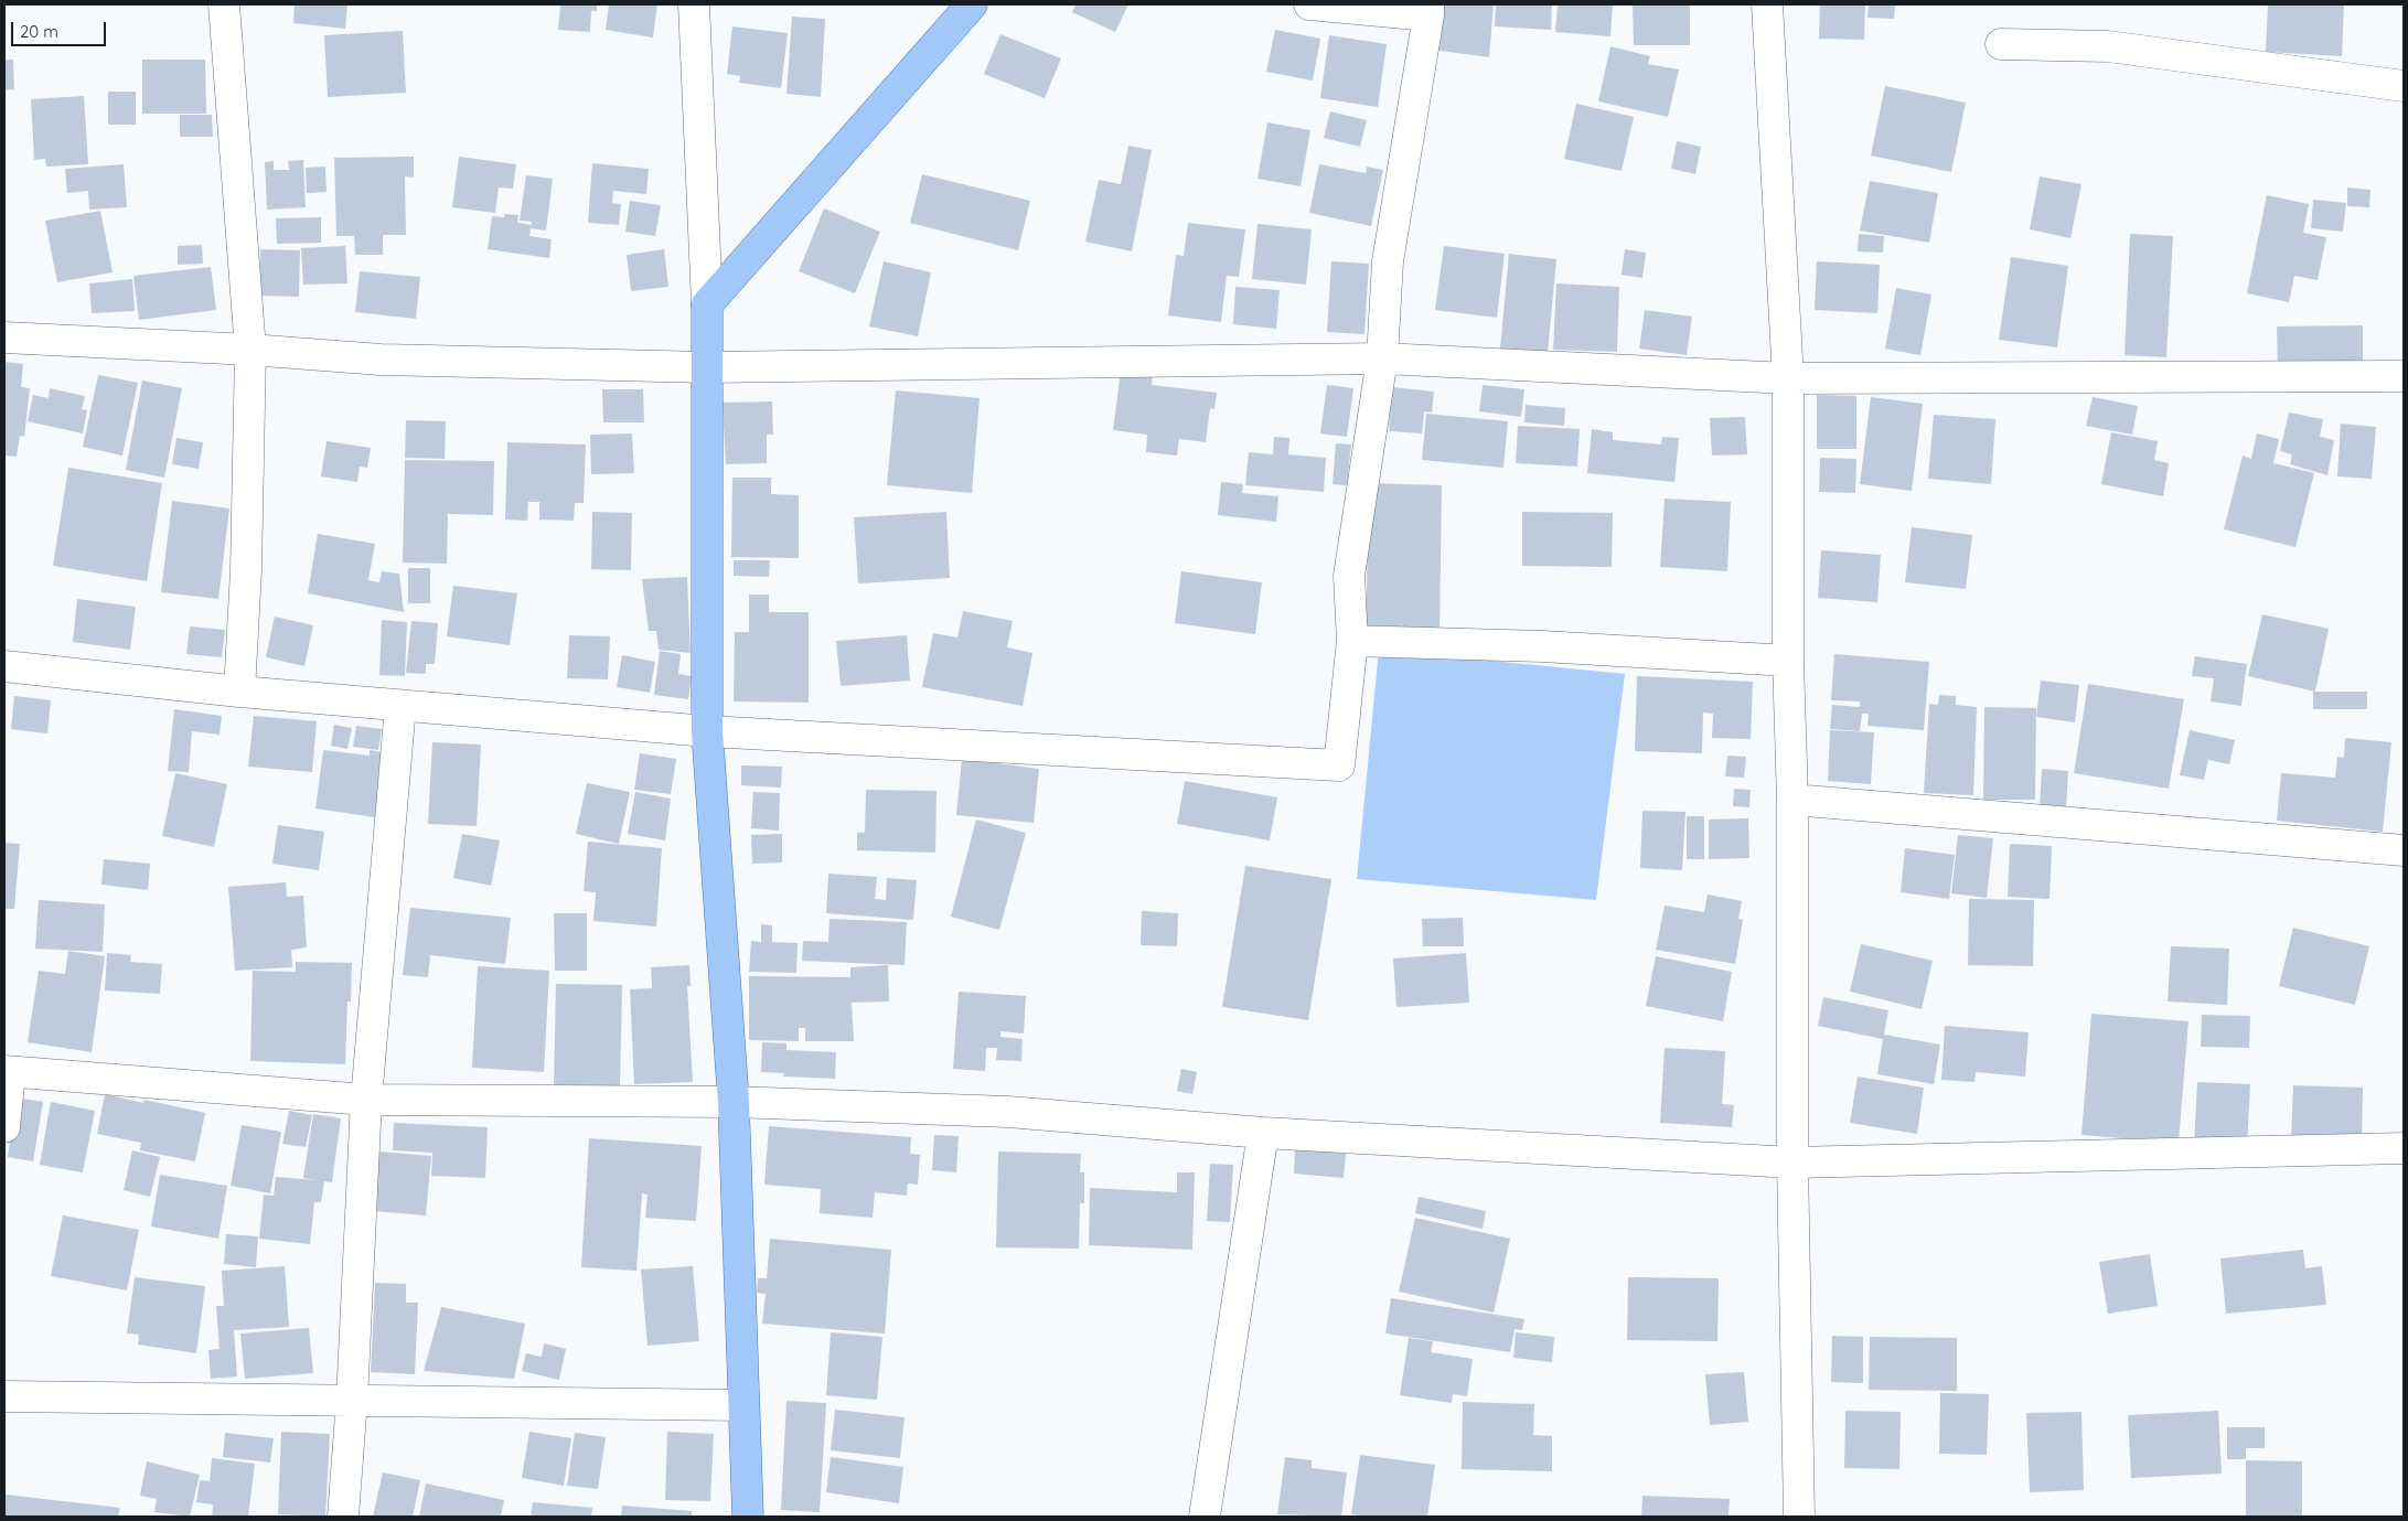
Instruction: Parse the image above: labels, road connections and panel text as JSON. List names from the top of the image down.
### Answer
{
  "scale_bar": "20 m"
}
